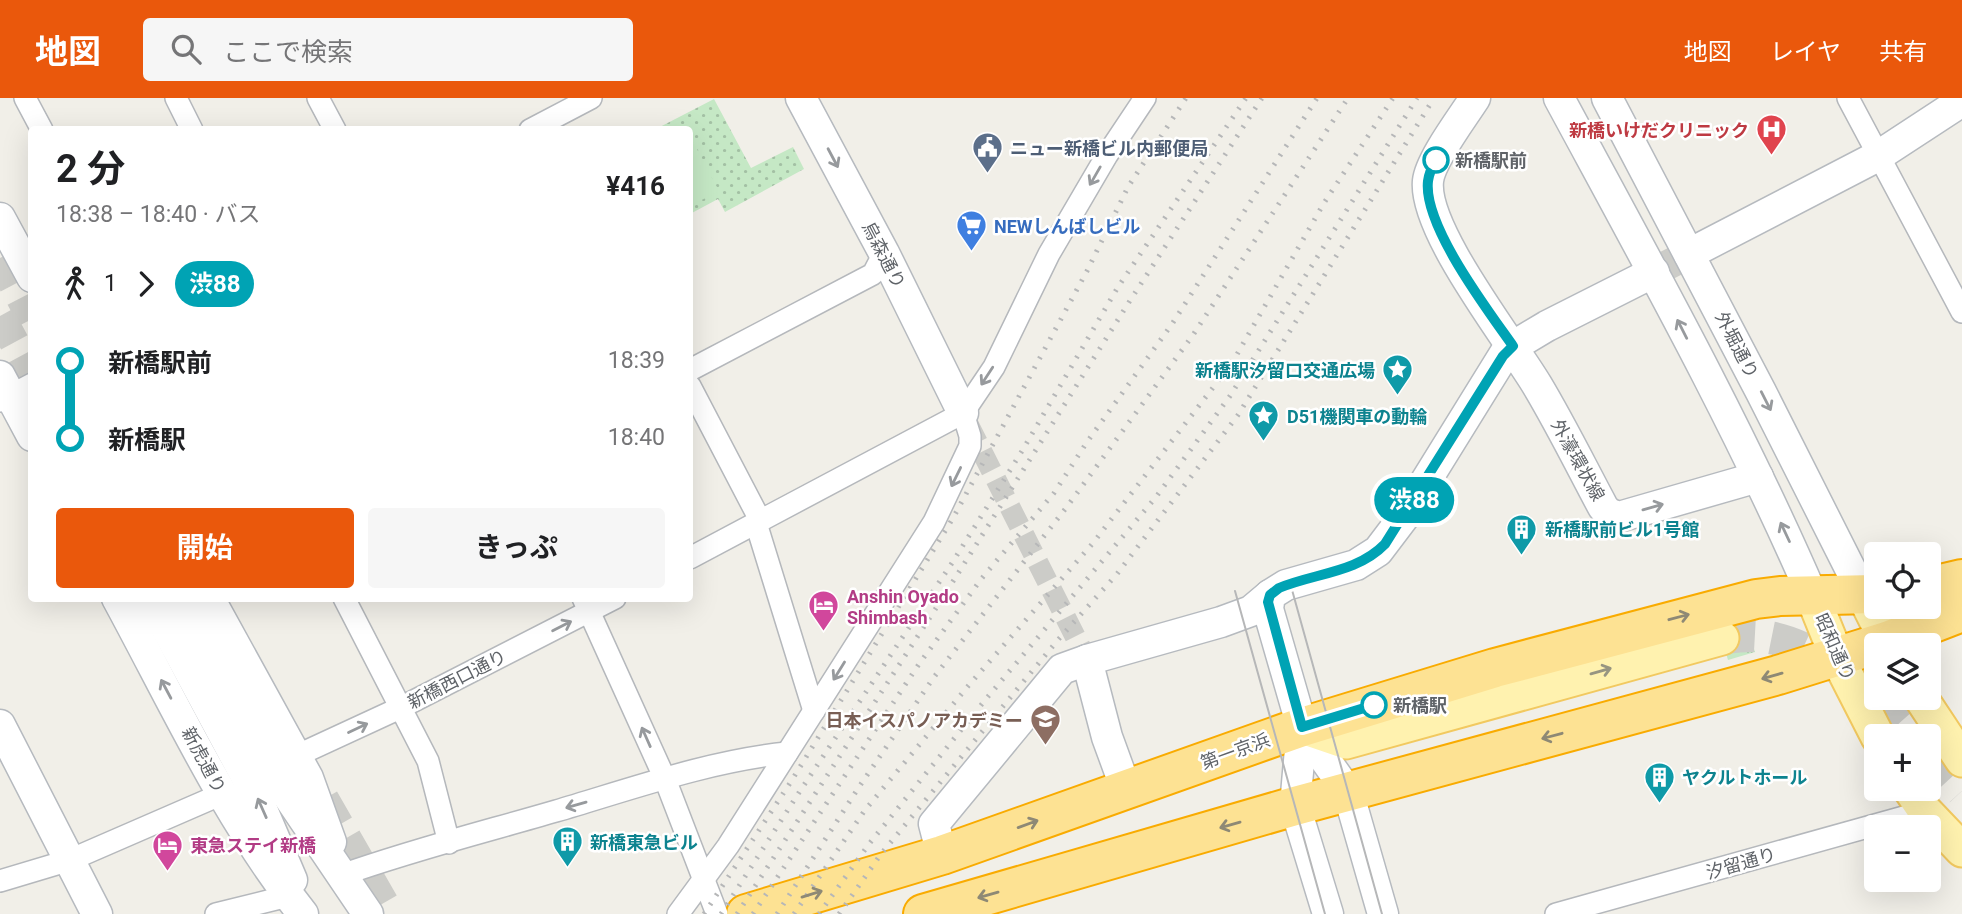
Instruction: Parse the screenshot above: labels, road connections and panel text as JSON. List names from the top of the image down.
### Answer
{
  "streets": {
    "highway": ["第一京浜"],
    "main road": [
      "烏森通り",
      "外堀通り",
      "外濠環状線",
      "昭和通り",
      "新虎通り"
    ],
    "street": ["新橋西口通り", "汐留通り"]
  },
  "crossings": [
    ["昭和通り", "第一京浜"]
  ],
  "one_way": ["烏森通り"],
  "places": {
    "hospital": ["新橋いけだクリニック"],
    "other": ["新橋駅前", "新橋駅"],
    "public building": ["ニュー新橋ビル内郵便局"],
    "supermarket": ["NEWしんばしビル"],
    "place": ["新橋駅汐留口交通広場", "D51機関車の動輪"],
    "building": ["新橋駅前ビル1号館", "ヤクルトホール", "新橋東急ビル"],
    "hotel": ["Anshin Oyado Shimbash", "東急ステイ新橋"],
    "school or university": ["日本イスパノアカデミー"]
  },
  "lines": ["bus line 渋88"],
  "page": {
    "header": "地図",
    "search": "ここで検索",
    "nav": ["地図", "レイヤ", "共有"],
    "on_map": "渋88",
    "heading": ["2 分", "18:38 – 18:40 · バス", "¥416"],
    "legs": ["1", "渋88"],
    "list": [
      {
        "name": "新橋駅前",
        "value": "18:39"
      },
      {
        "name": "新橋駅",
        "value": "18:40"
      }
    ],
    "buttons": ["開始", "きっぷ"],
    "map_buttons": ["+", "−"]
  }
}
